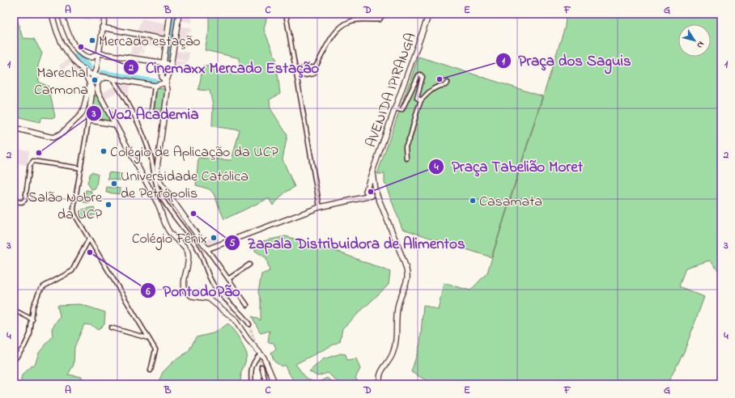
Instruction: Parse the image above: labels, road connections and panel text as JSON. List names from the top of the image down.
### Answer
{
  "streets": {
    "main road": ["AVENIDA IPIRANGA"]
  },
  "places": [
    "Mercado estação",
    "Cinemaxx Mercado Estação",
    "Praça dos Saguis",
    "Marechal Carmona",
    "Colégio de Aplicação da UCP",
    "Vo2 Academia",
    "Universidade Católica de Petrópolis",
    "Praça Tabelião Moret",
    "Casamata",
    "Salão Nobre da UCP",
    "Zapala Distribuidora de Alimentos",
    "Colégio Fênix",
    "PontodoPão"
  ],
  "north": "bottom right",
  "grid": {
    "columns": [
      "A",
      "B",
      "C",
      "D",
      "E",
      "F",
      "G"
    ],
    "rows": [
      "1",
      "2",
      "3",
      "4"
    ]
  }
}
